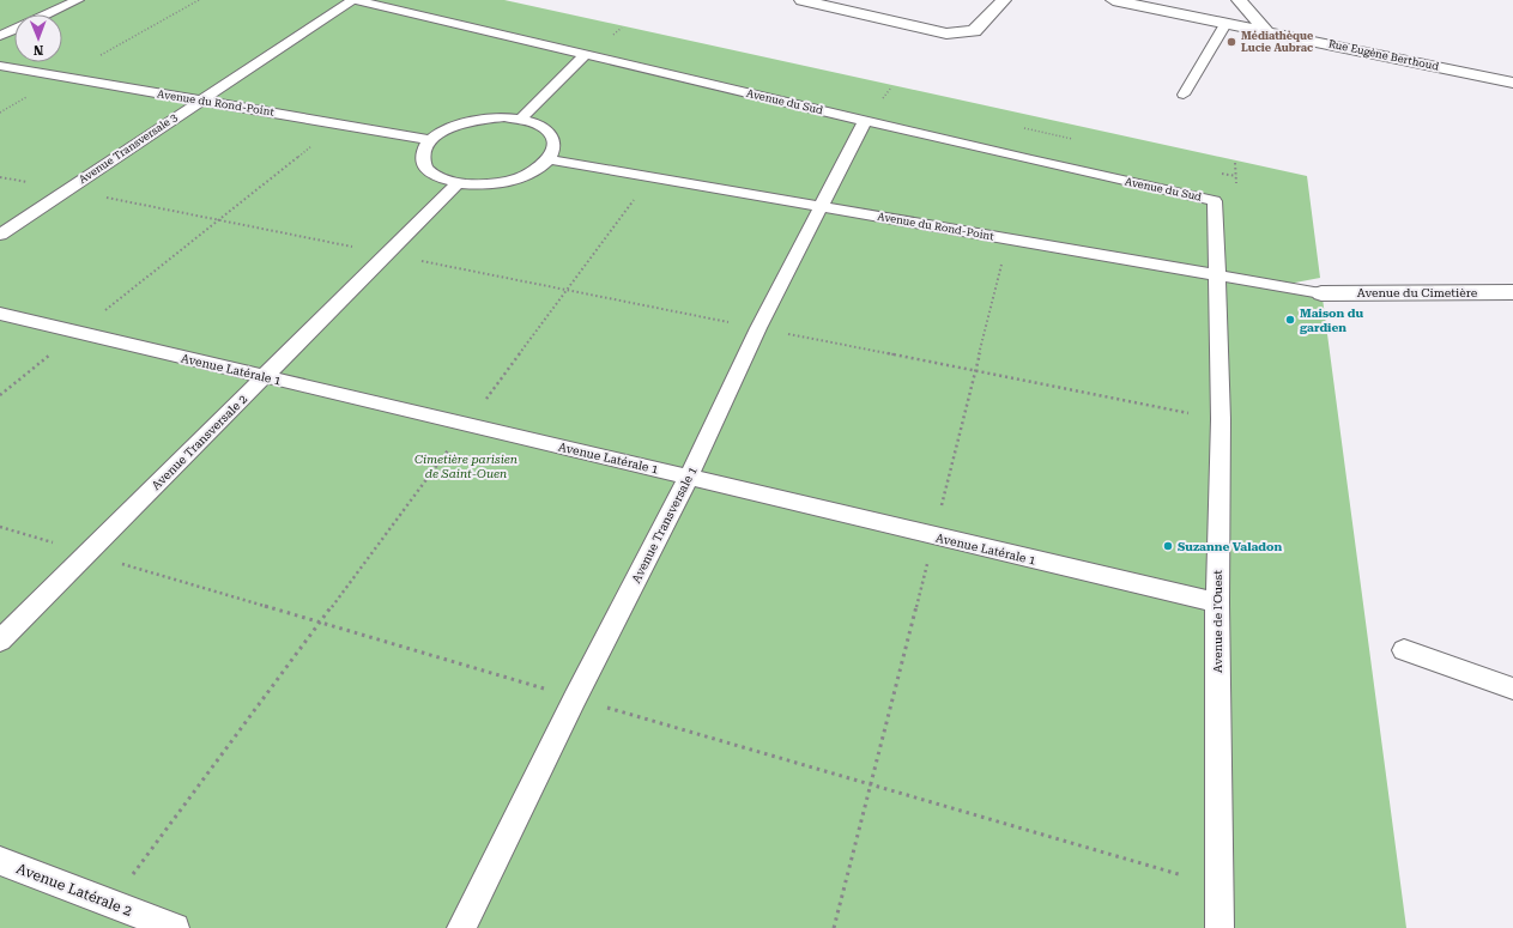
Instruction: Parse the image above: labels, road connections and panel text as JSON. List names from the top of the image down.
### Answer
{
  "streets": {
    "street": ["Rue Eugène Berthoud", "Avenue du Cimetière"],
    "lane": [
      "Avenue du Sud",
      "Avenue du Rond-Point",
      "Avenue Transversale 3",
      "Avenue Latérale 1",
      "Avenue Transversale 2",
      "Avenue Transversale 1",
      "Avenue de l'Ouest",
      "Avenue Latérale 2"
    ]
  },
  "crossings": [
    ["Avenue du Sud", "Avenue Transversale 1"],
    ["Avenue du Sud", "Avenue de l'Ouest"],
    ["Avenue du Rond-Point", "Avenue Transversale 3"],
    ["Avenue du Rond-Point", "Avenue du Cimetière"],
    ["Avenue du Rond-Point", "Avenue Transversale 1"],
    ["Avenue du Rond-Point", "Avenue de l'Ouest"],
    ["Avenue Latérale 1", "Avenue Transversale 2"],
    ["Avenue Latérale 1", "Avenue Transversale 1"],
    ["Avenue Latérale 1", "Avenue de l'Ouest"]
  ],
  "parks": ["Cimetière parisien de Saint-Ouen"],
  "places": ["Médiathèque Lucie Aubrac", "Maison du gardien", "Suzanne Valadon"],
  "north": "bottom"
}
